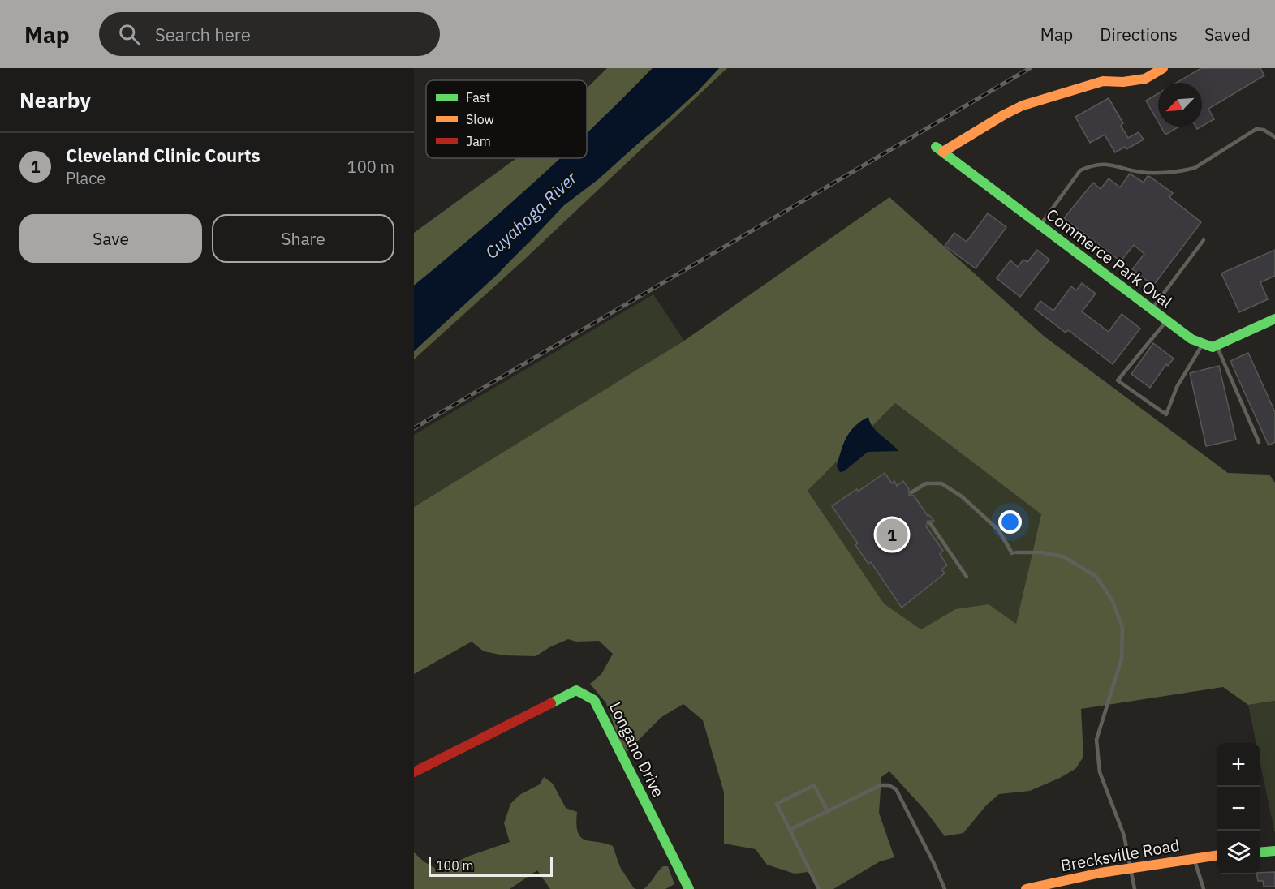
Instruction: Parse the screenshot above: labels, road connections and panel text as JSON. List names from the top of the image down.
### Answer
{
  "streets": {
    "street": ["Commerce Park Oval", "Longano Drive", "Brecksville Road"]
  },
  "water": ["Cuyahoga River"],
  "legend": ["Fast", "Slow", "Jam"],
  "scale_bar": "100 m",
  "north": "bottom left",
  "page": {
    "header": "Map",
    "search": "Search here",
    "nav": ["Map", "Directions", "Saved"],
    "heading": "Nearby",
    "list": [
      {
        "mark": "1",
        "name": "Cleveland Clinic Courts",
        "note": "Place",
        "value": "100 m"
      }
    ],
    "buttons": ["Save", "Share"],
    "pins": "1",
    "map_buttons": ["+", "−"],
    "scale": "100 m"
  }
}
